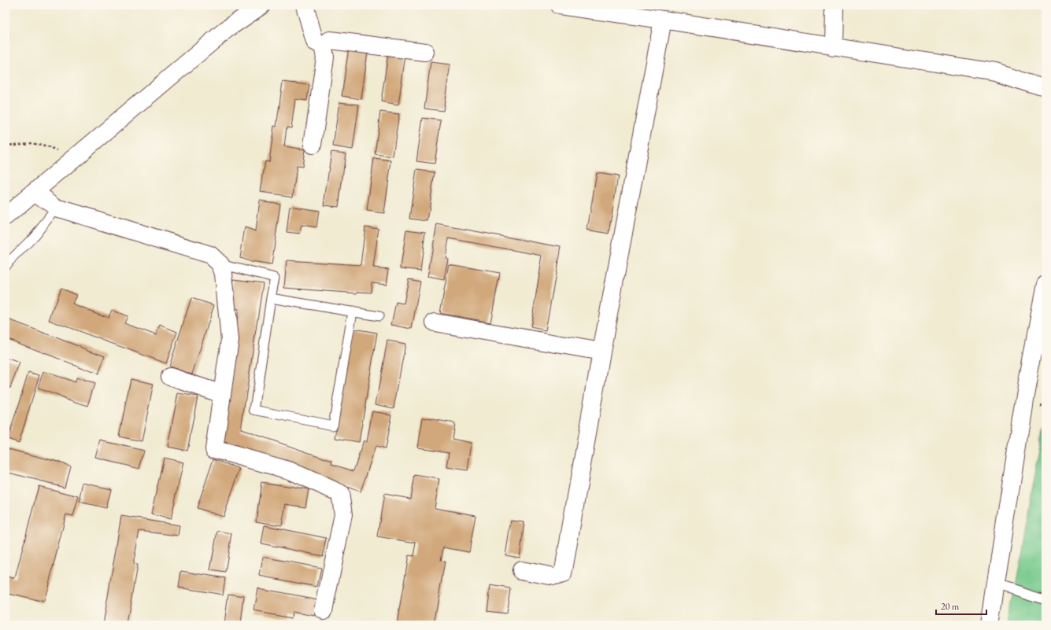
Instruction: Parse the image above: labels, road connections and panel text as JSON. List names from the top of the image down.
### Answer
{
  "scale_bar": "20 m"
}
